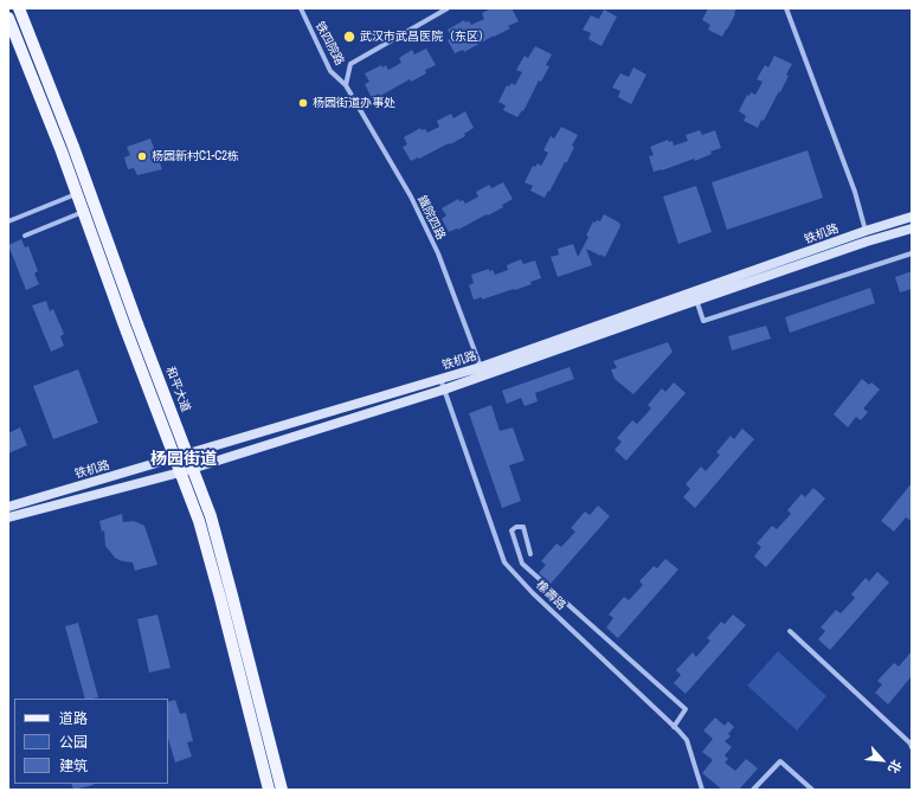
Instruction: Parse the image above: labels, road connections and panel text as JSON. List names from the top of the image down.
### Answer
{
  "streets": {
    "main road": ["铁机路", "和平大道"],
    "street": ["铁四院路", "鐵院四路", "橡壽路"]
  },
  "crossings": [
    ["铁四院路", "鐵院四路"],
    ["鐵院四路", "铁机路"],
    ["铁机路", "和平大道"],
    ["铁机路", "橡壽路"]
  ],
  "districts": ["杨园街道"],
  "places": ["武汉市武昌医院（东区）", "杨园街道办事处", "杨园新村C1-C2栋"],
  "legend": ["道路", "公园", "建筑"],
  "north": "bottom right"
}
